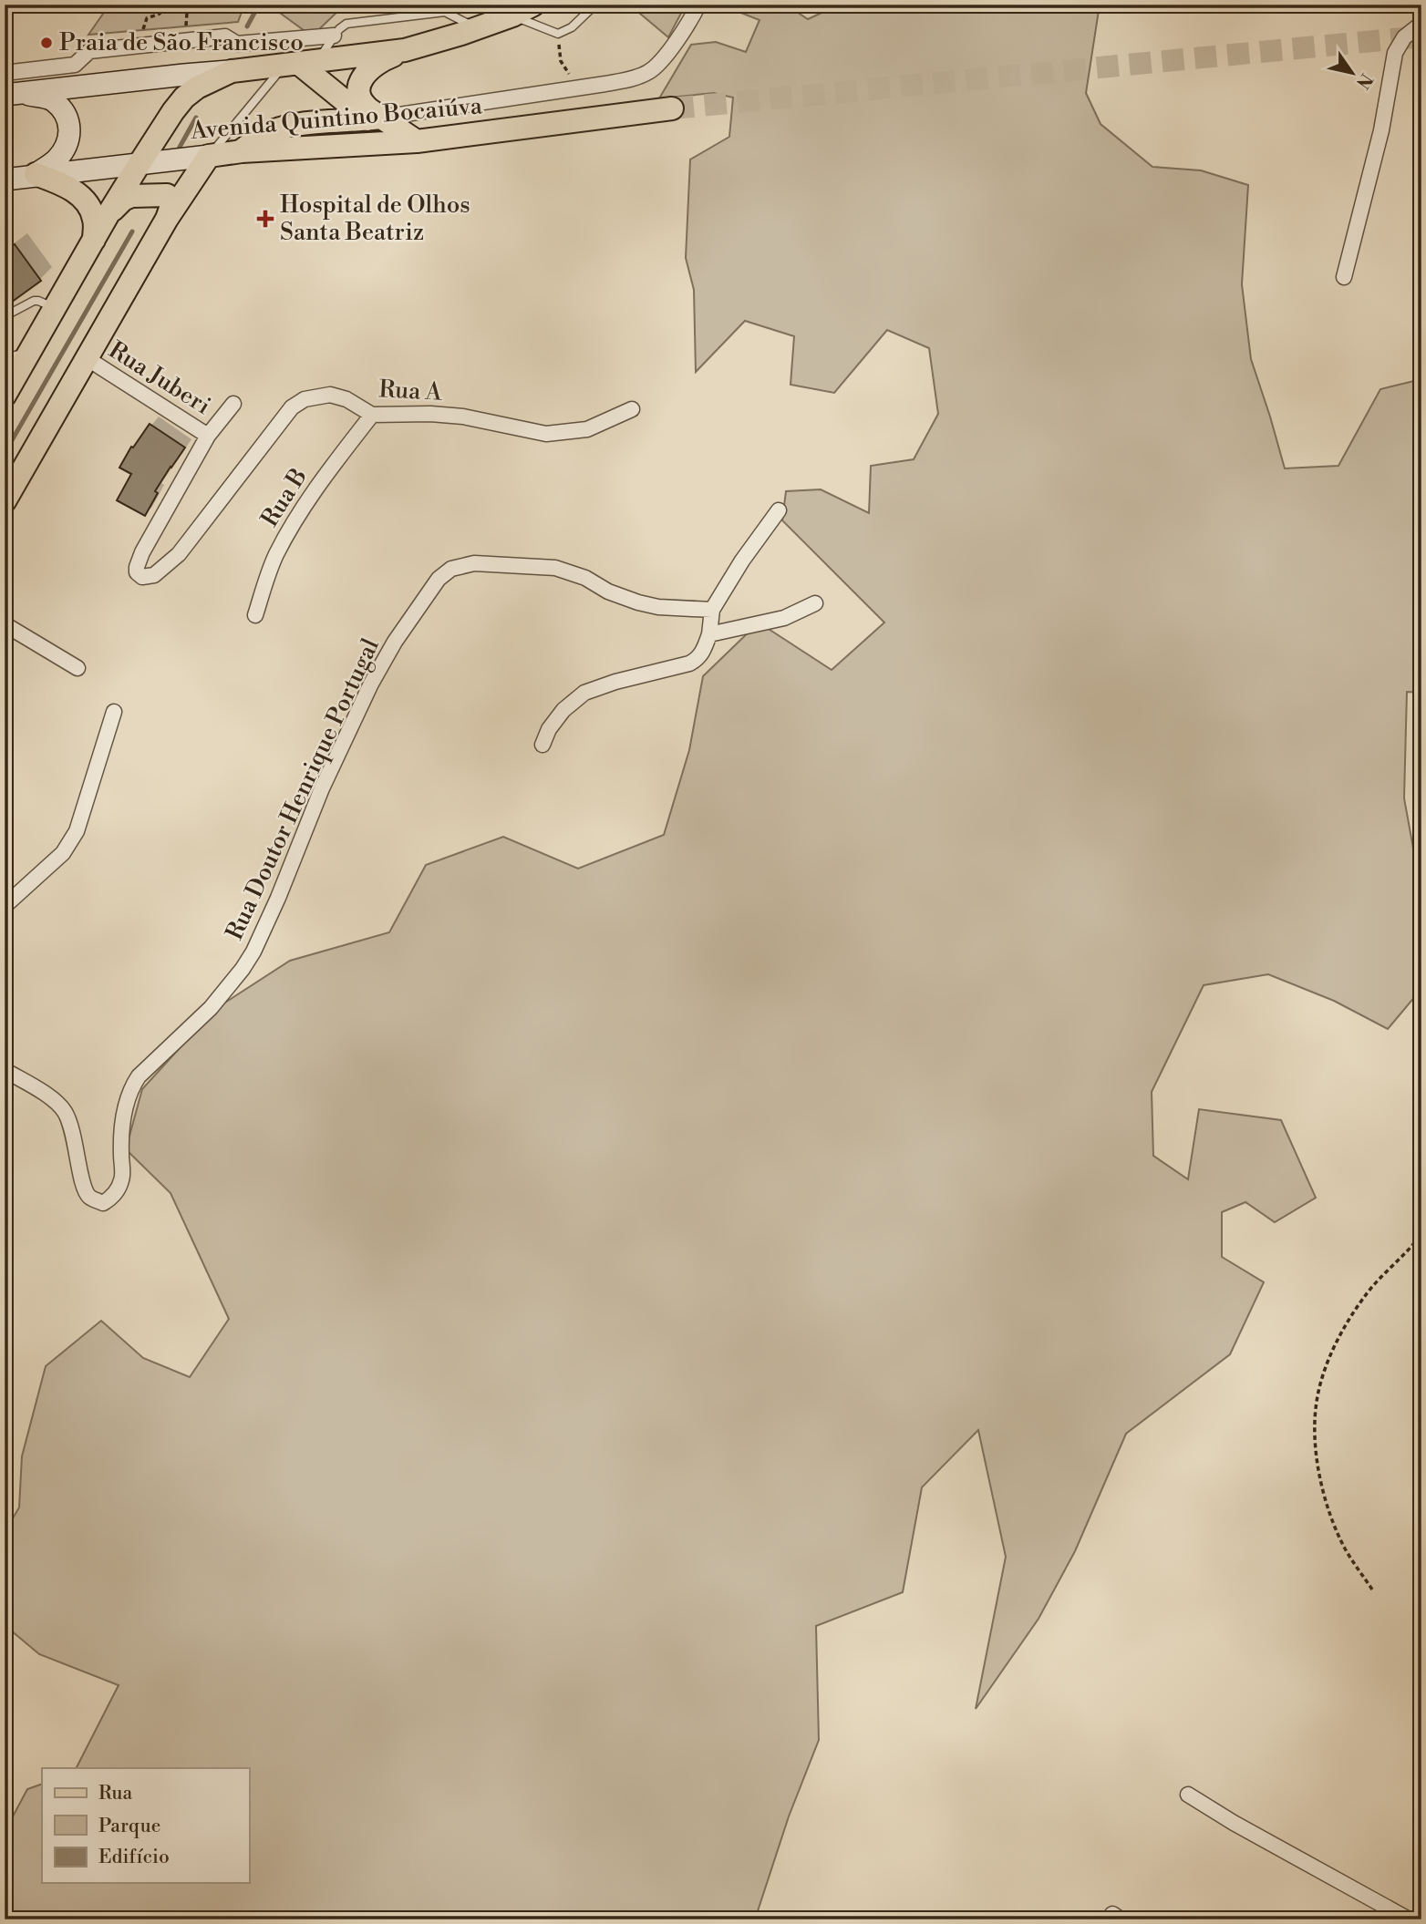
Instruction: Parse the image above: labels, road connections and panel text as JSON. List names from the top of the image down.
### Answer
{
  "streets": {
    "main road": ["Avenida Quintino Bocaiúva"],
    "street": [
      "Rua Juberi",
      "Rua A",
      "Rua B",
      "Rua Doutor Henrique Portugal"
    ]
  },
  "crossings": [
    ["Rua Juberi", "Rua A"],
    ["Rua A", "Rua B"]
  ],
  "places": {
    "other": ["Praia de São Francisco"],
    "health": ["Hospital de Olhos Santa Beatriz"]
  },
  "legend": ["Rua", "Parque", "Edifício"],
  "north": "bottom right"
}
